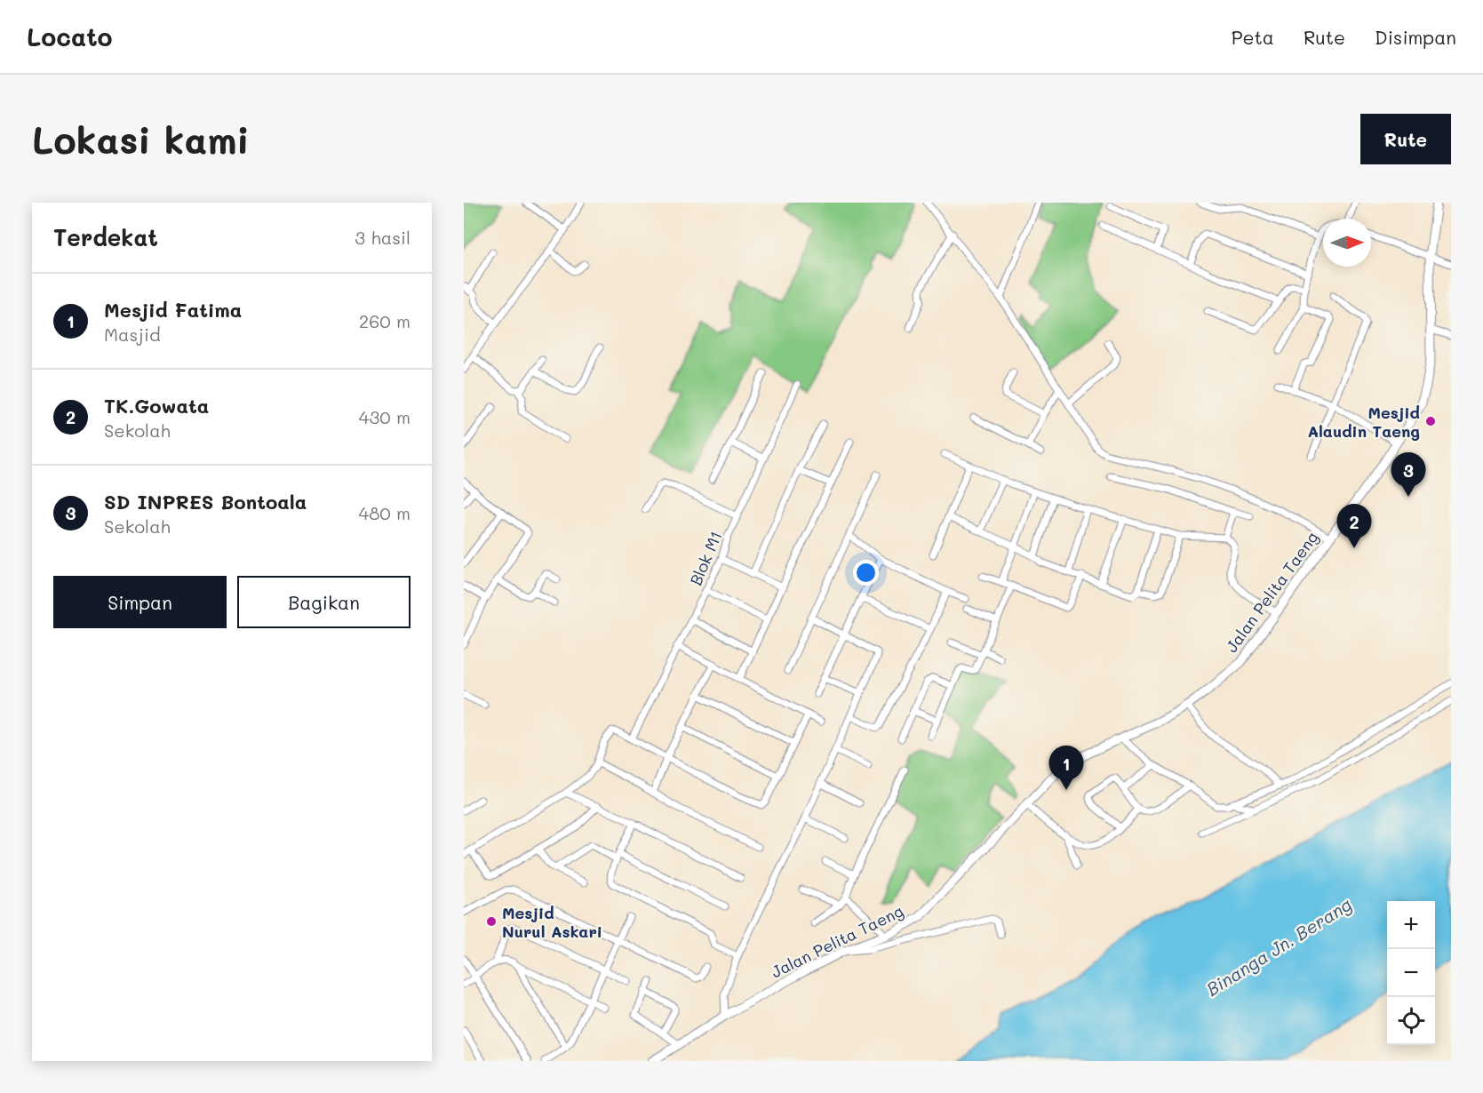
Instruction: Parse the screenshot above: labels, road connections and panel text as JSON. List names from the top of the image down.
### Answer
{
  "streets": {
    "street": ["Blok M1", "Jalan Pelita Taeng"]
  },
  "water": ["Binanga Jn. Berang"],
  "places": ["Mesjid Alaudin Taeng", "Mesjid Nurul Askari"],
  "north": "right",
  "page": {
    "header": "Locato",
    "nav": ["Peta", "Rute", "Disimpan"],
    "buttons": [
      "Rute",
      ["Simpan", "Bagikan"]
    ],
    "title": "Lokasi kami",
    "heading": ["Terdekat", "3 hasil"],
    "list": [
      {
        "mark": "1",
        "name": "Mesjid Fatima",
        "note": "Masjid",
        "value": "260 m"
      },
      {
        "mark": "2",
        "name": "TK.Gowata",
        "note": "Sekolah",
        "value": "430 m"
      },
      {
        "mark": "3",
        "name": "SD INPRES Bontoala",
        "note": "Sekolah",
        "value": "480 m"
      }
    ],
    "pins": ["3", "2", "1"],
    "map_buttons": ["+", "−"]
  }
}
